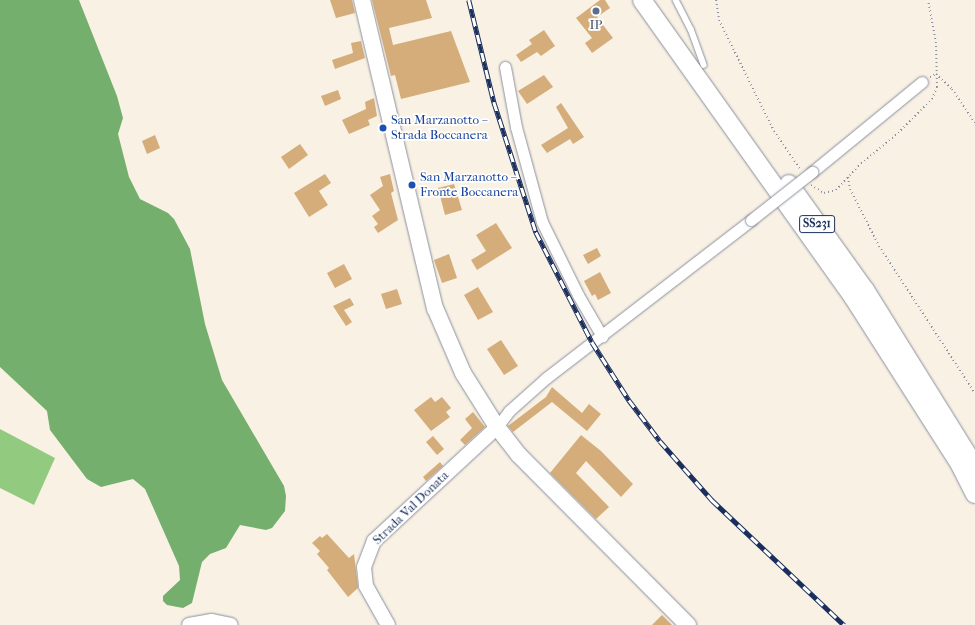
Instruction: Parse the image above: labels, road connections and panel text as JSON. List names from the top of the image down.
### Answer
{
  "streets": {
    "highway": ["SS231"],
    "street": ["Strada Val Donata"]
  },
  "places": ["IP", "San Marzanotto – Strada Boccanera", "San Marzanotto – Fronte Boccanera"]
}
